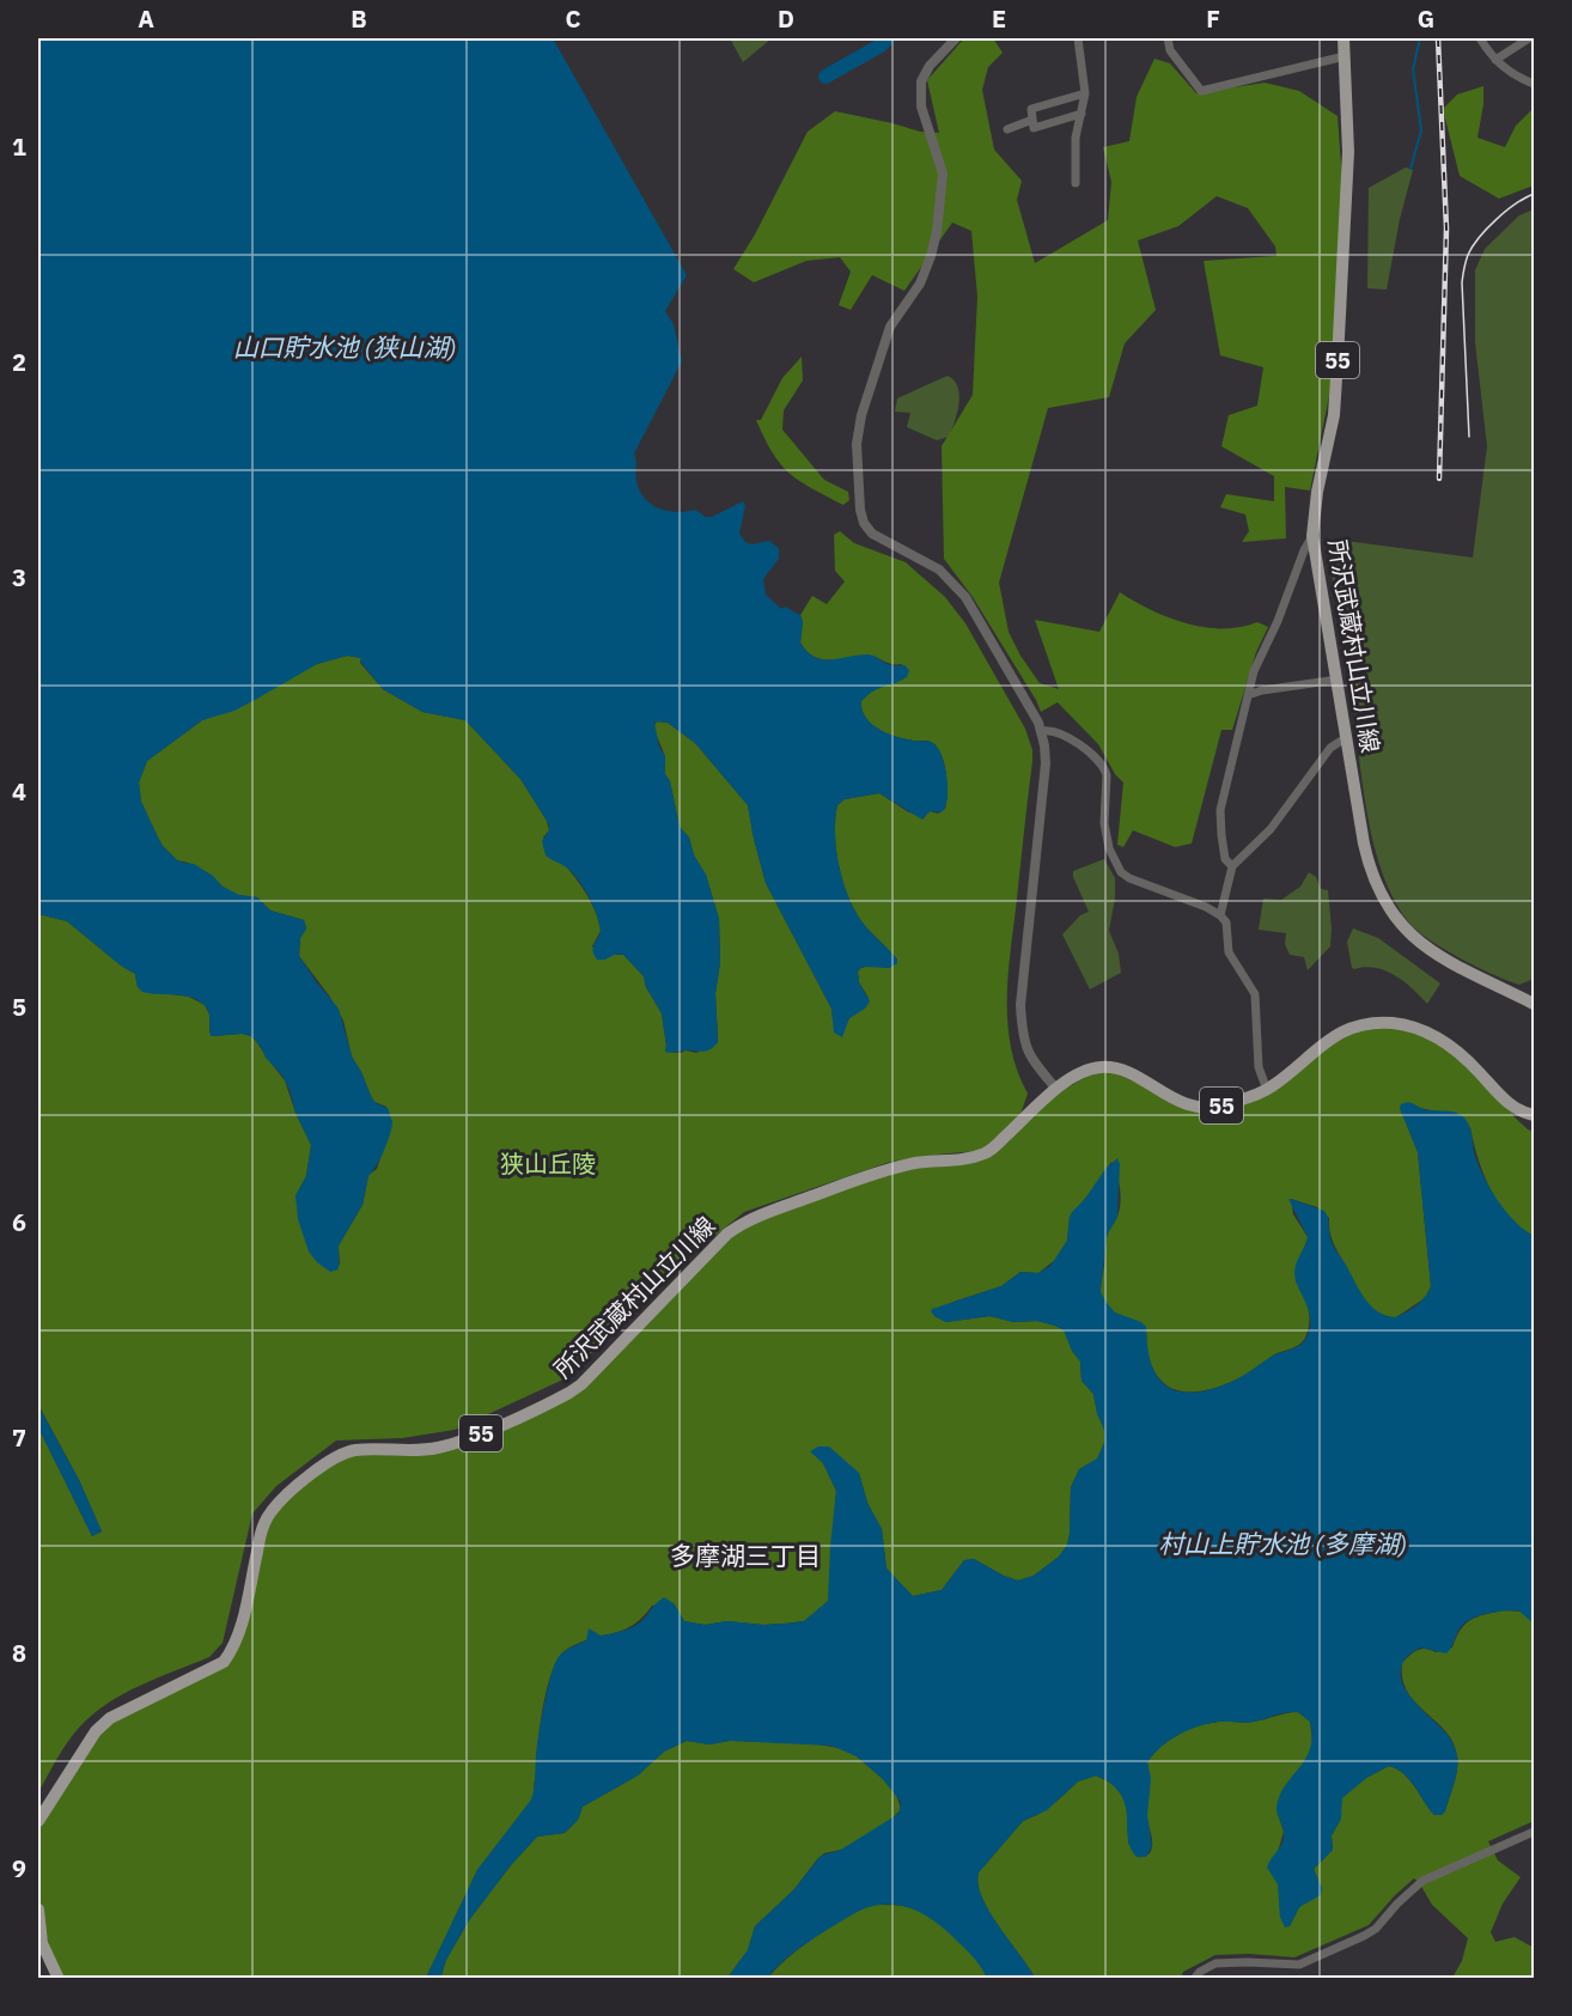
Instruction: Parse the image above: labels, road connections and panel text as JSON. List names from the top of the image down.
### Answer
{
  "streets": {
    "main road": ["55", "所沢武蔵村山立川線"]
  },
  "districts": ["多摩湖三丁目"],
  "water": ["山口貯水池 (狭山湖)", "村山上貯水池 (多摩湖)"],
  "parks": ["狭山丘陵"],
  "grid": {
    "columns": [
      "A",
      "B",
      "C",
      "D",
      "E",
      "F",
      "G"
    ],
    "rows": [
      "1",
      "2",
      "3",
      "4",
      "5",
      "6",
      "7",
      "8",
      "9"
    ]
  }
}
